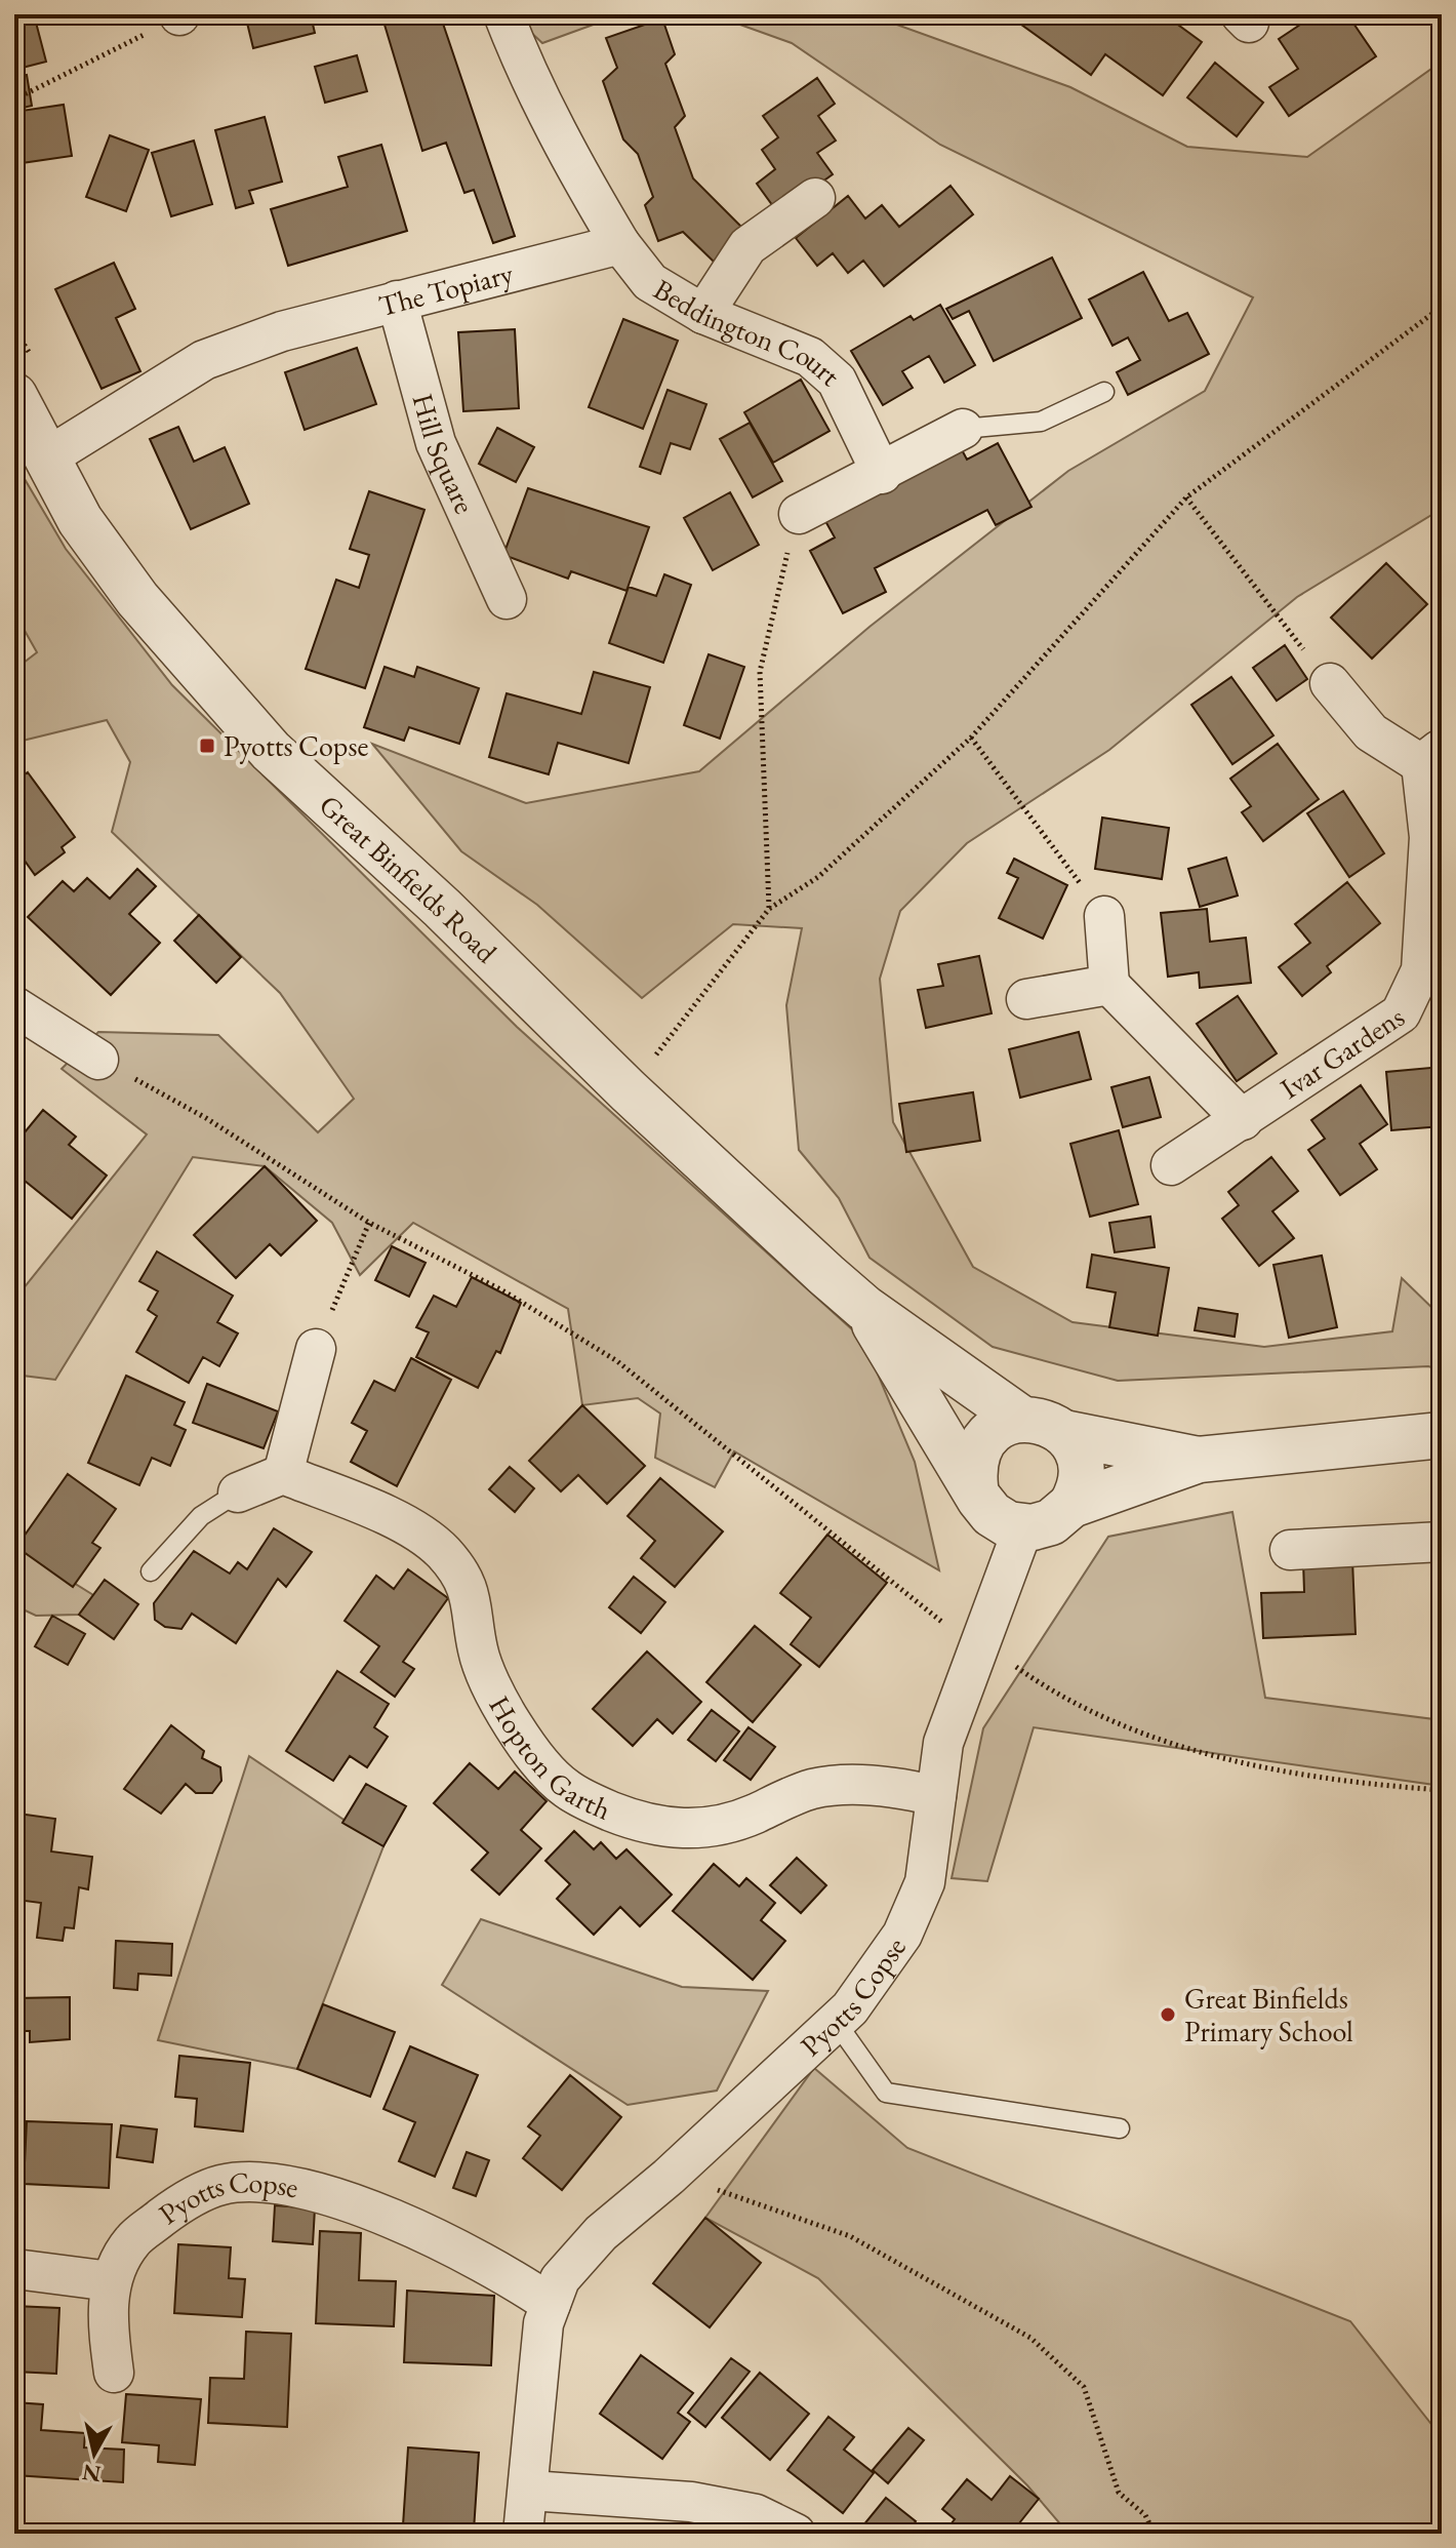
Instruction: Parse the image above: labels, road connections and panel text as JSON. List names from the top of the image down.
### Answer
{
  "streets": {
    "street": [
      "The Topiary",
      "Beddington Court",
      "Hill Square",
      "Great Binfields Road",
      "Ivar Gardens",
      "Hopton Garth",
      "Pyotts Copse"
    ]
  },
  "crossings": [
    ["The Topiary", "Beddington Court"],
    ["The Topiary", "Hill Square"],
    ["The Topiary", "Great Binfields Road"],
    ["Great Binfields Road", "Pyotts Copse"],
    ["Hopton Garth", "Pyotts Copse"]
  ],
  "places": {
    "transit": ["Pyotts Copse"],
    "other": ["Great Binfields Primary School"]
  },
  "north": "bottom"
}
